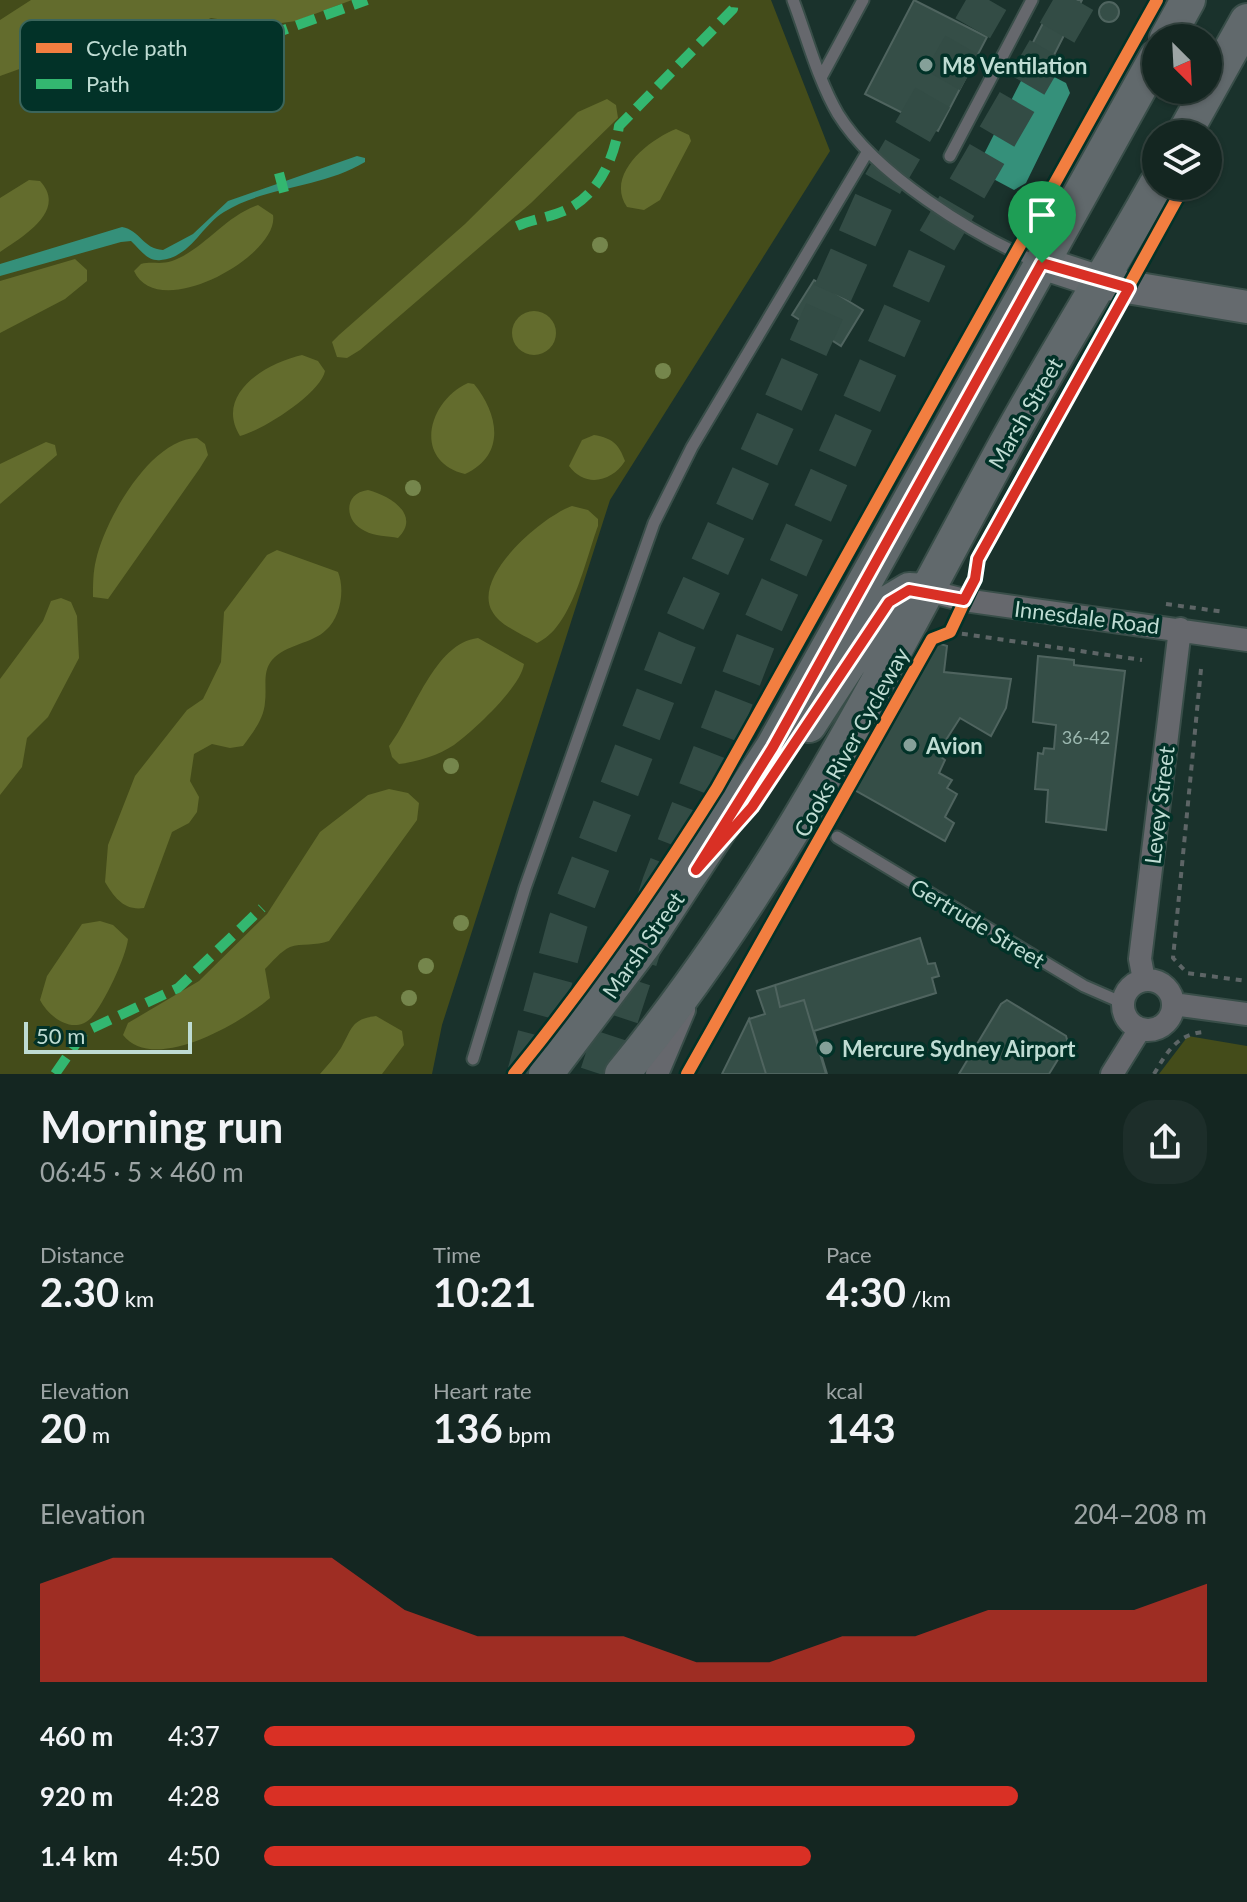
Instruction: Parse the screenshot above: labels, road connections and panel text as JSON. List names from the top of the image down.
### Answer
{
  "streets": {
    "main road": ["Marsh Street"],
    "street": ["Innesdale Road", "Levey Street"],
    "lane": ["Gertrude Street"],
    "cycle path": ["Cooks River Cycleway"]
  },
  "crossings": [
    ["Marsh Street", "Innesdale Road"],
    ["Innesdale Road", "Levey Street"],
    ["Levey Street", "Gertrude Street"]
  ],
  "places": ["M8 Ventilation", "Avion", "Mercure Sydney Airport"],
  "house_numbers": ["36-42"],
  "legend": ["Cycle path", "Path"],
  "scale_bar": "50 m",
  "north": "bottom right",
  "page": {
    "scale": "50 m",
    "heading": ["Morning run", "06:45 · 5 × 460 m"],
    "stats": [
      ["Distance", "2.30 km"],
      ["Time", "10:21"],
      ["Pace", "4:30 /km"],
      ["Elevation", "20 m"],
      ["Heart rate", "136 bpm"],
      ["kcal", "143"]
    ],
    "chart": ["Elevation", "204–208 m"],
    "list": [
      {
        "name": "460 m",
        "note": "4:37"
      },
      {
        "name": "920 m",
        "note": "4:28"
      },
      {
        "name": "1.4 km",
        "note": "4:50"
      }
    ]
  }
}
